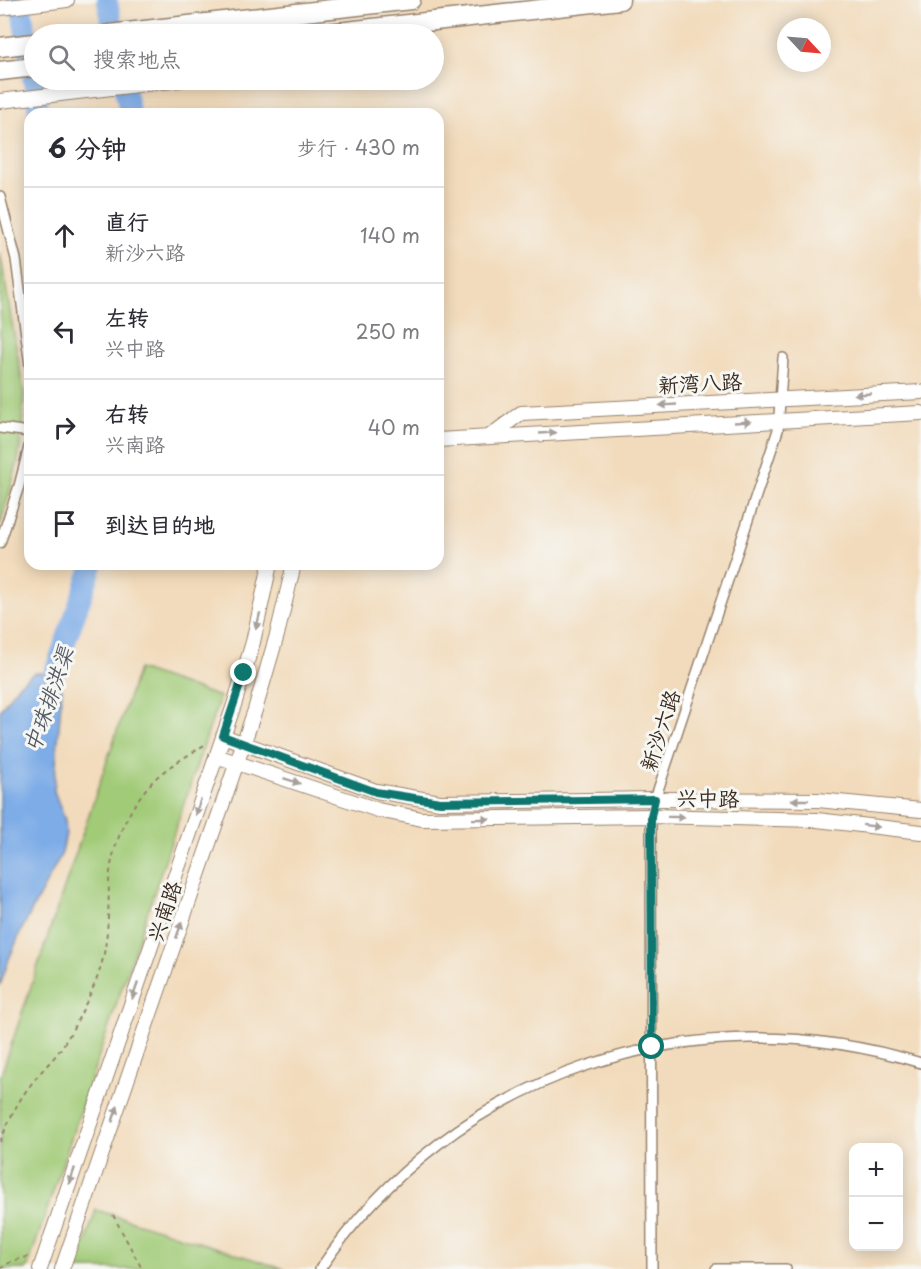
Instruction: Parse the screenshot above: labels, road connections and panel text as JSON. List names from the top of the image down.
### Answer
{
  "streets": {
    "street": [
      "新湾八路",
      "新沙六路",
      "兴中路",
      "兴南路"
    ]
  },
  "crossings": [
    ["新湾八路", "新沙六路"],
    ["新沙六路", "兴中路"],
    ["兴中路", "兴南路"]
  ],
  "water": ["中珠排洪渠"],
  "north": "bottom right",
  "page": {
    "search": "搜索地点",
    "heading": ["6 分钟", "步行 · 430 m"],
    "list": [
      ["直行", "新沙六路", "140 m"],
      ["左转", "兴中路", "250 m"],
      ["右转", "兴南路", "40 m"],
      "到达目的地"
    ],
    "map_buttons": ["+", "−"]
  }
}
